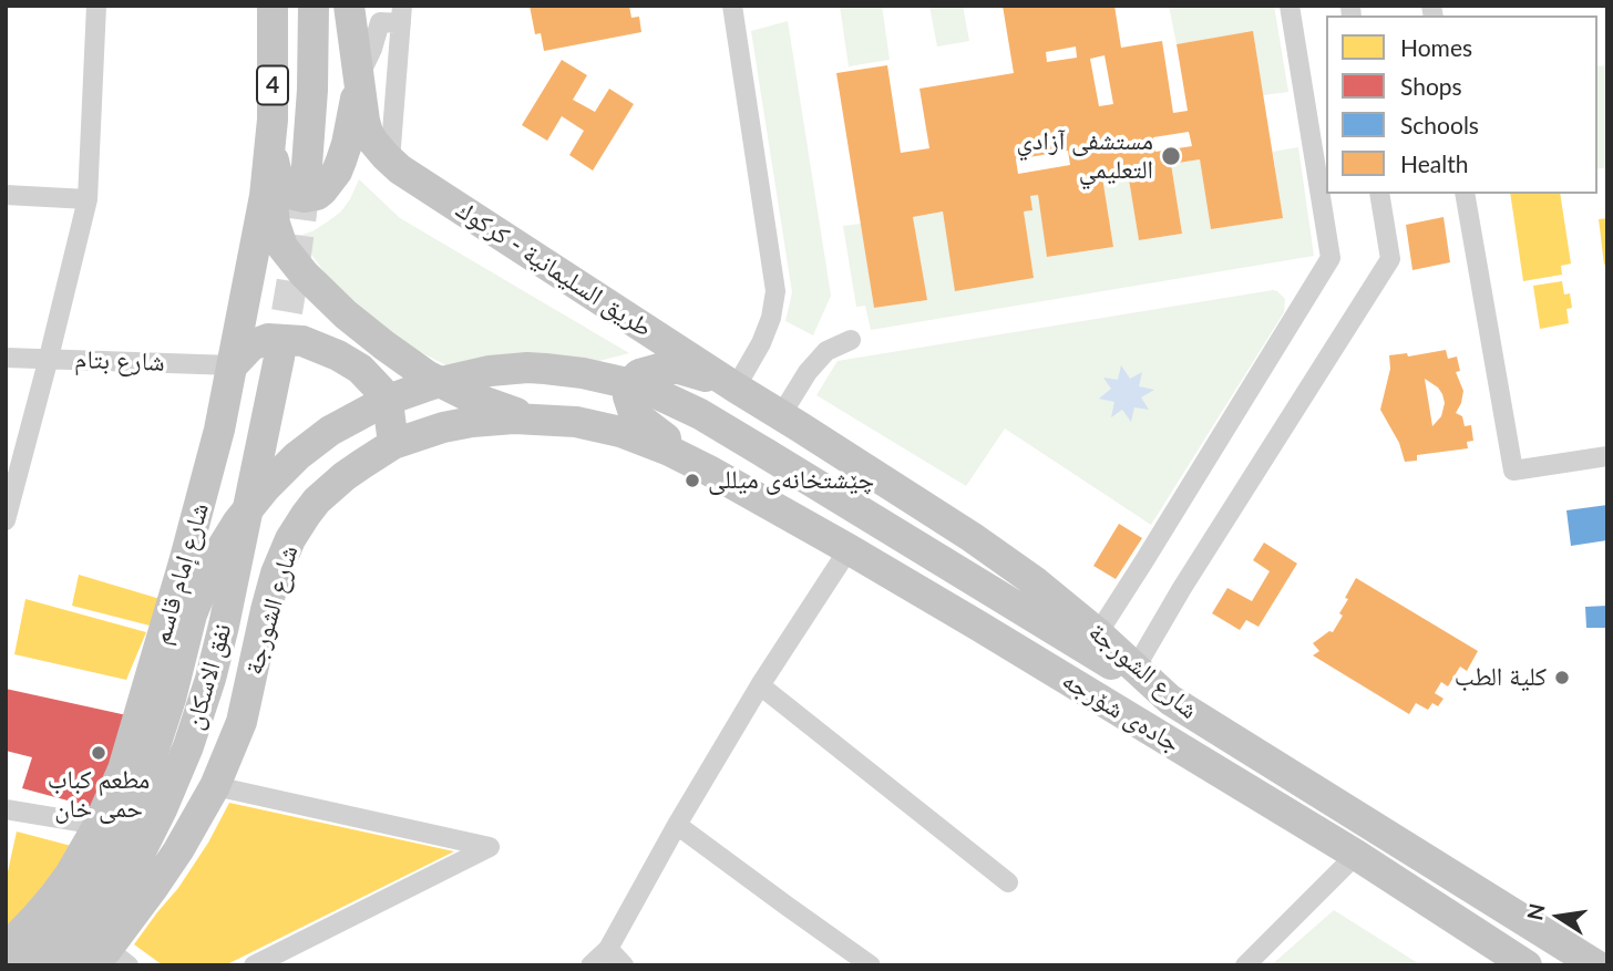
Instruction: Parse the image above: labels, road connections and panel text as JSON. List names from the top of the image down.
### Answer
{
  "streets": {
    "main road": [
      "4",
      "طريق السليمانية - كركوك",
      "شارع إمام قاسم",
      "شارع الشورجة",
      "نفق الاسكان",
      "جادەی شۆرجە"
    ],
    "street": ["شارع بتام"]
  },
  "crossings": [
    ["4", "شارع إمام قاسم"],
    ["طريق السليمانية - كركوك", "شارع الشورجة"],
    ["شارع بتام", "شارع إمام قاسم"],
    ["شارع الشورجة", "جادەی شۆرجە"]
  ],
  "places": [
    "مستشفى آزادي التعليمي",
    "چێشتخانەی میللی",
    "كلية الطب",
    "مطعم كباب حمى خان"
  ],
  "legend": [
    "Homes",
    "Shops",
    "Schools",
    "Health"
  ],
  "north": "left"
}
